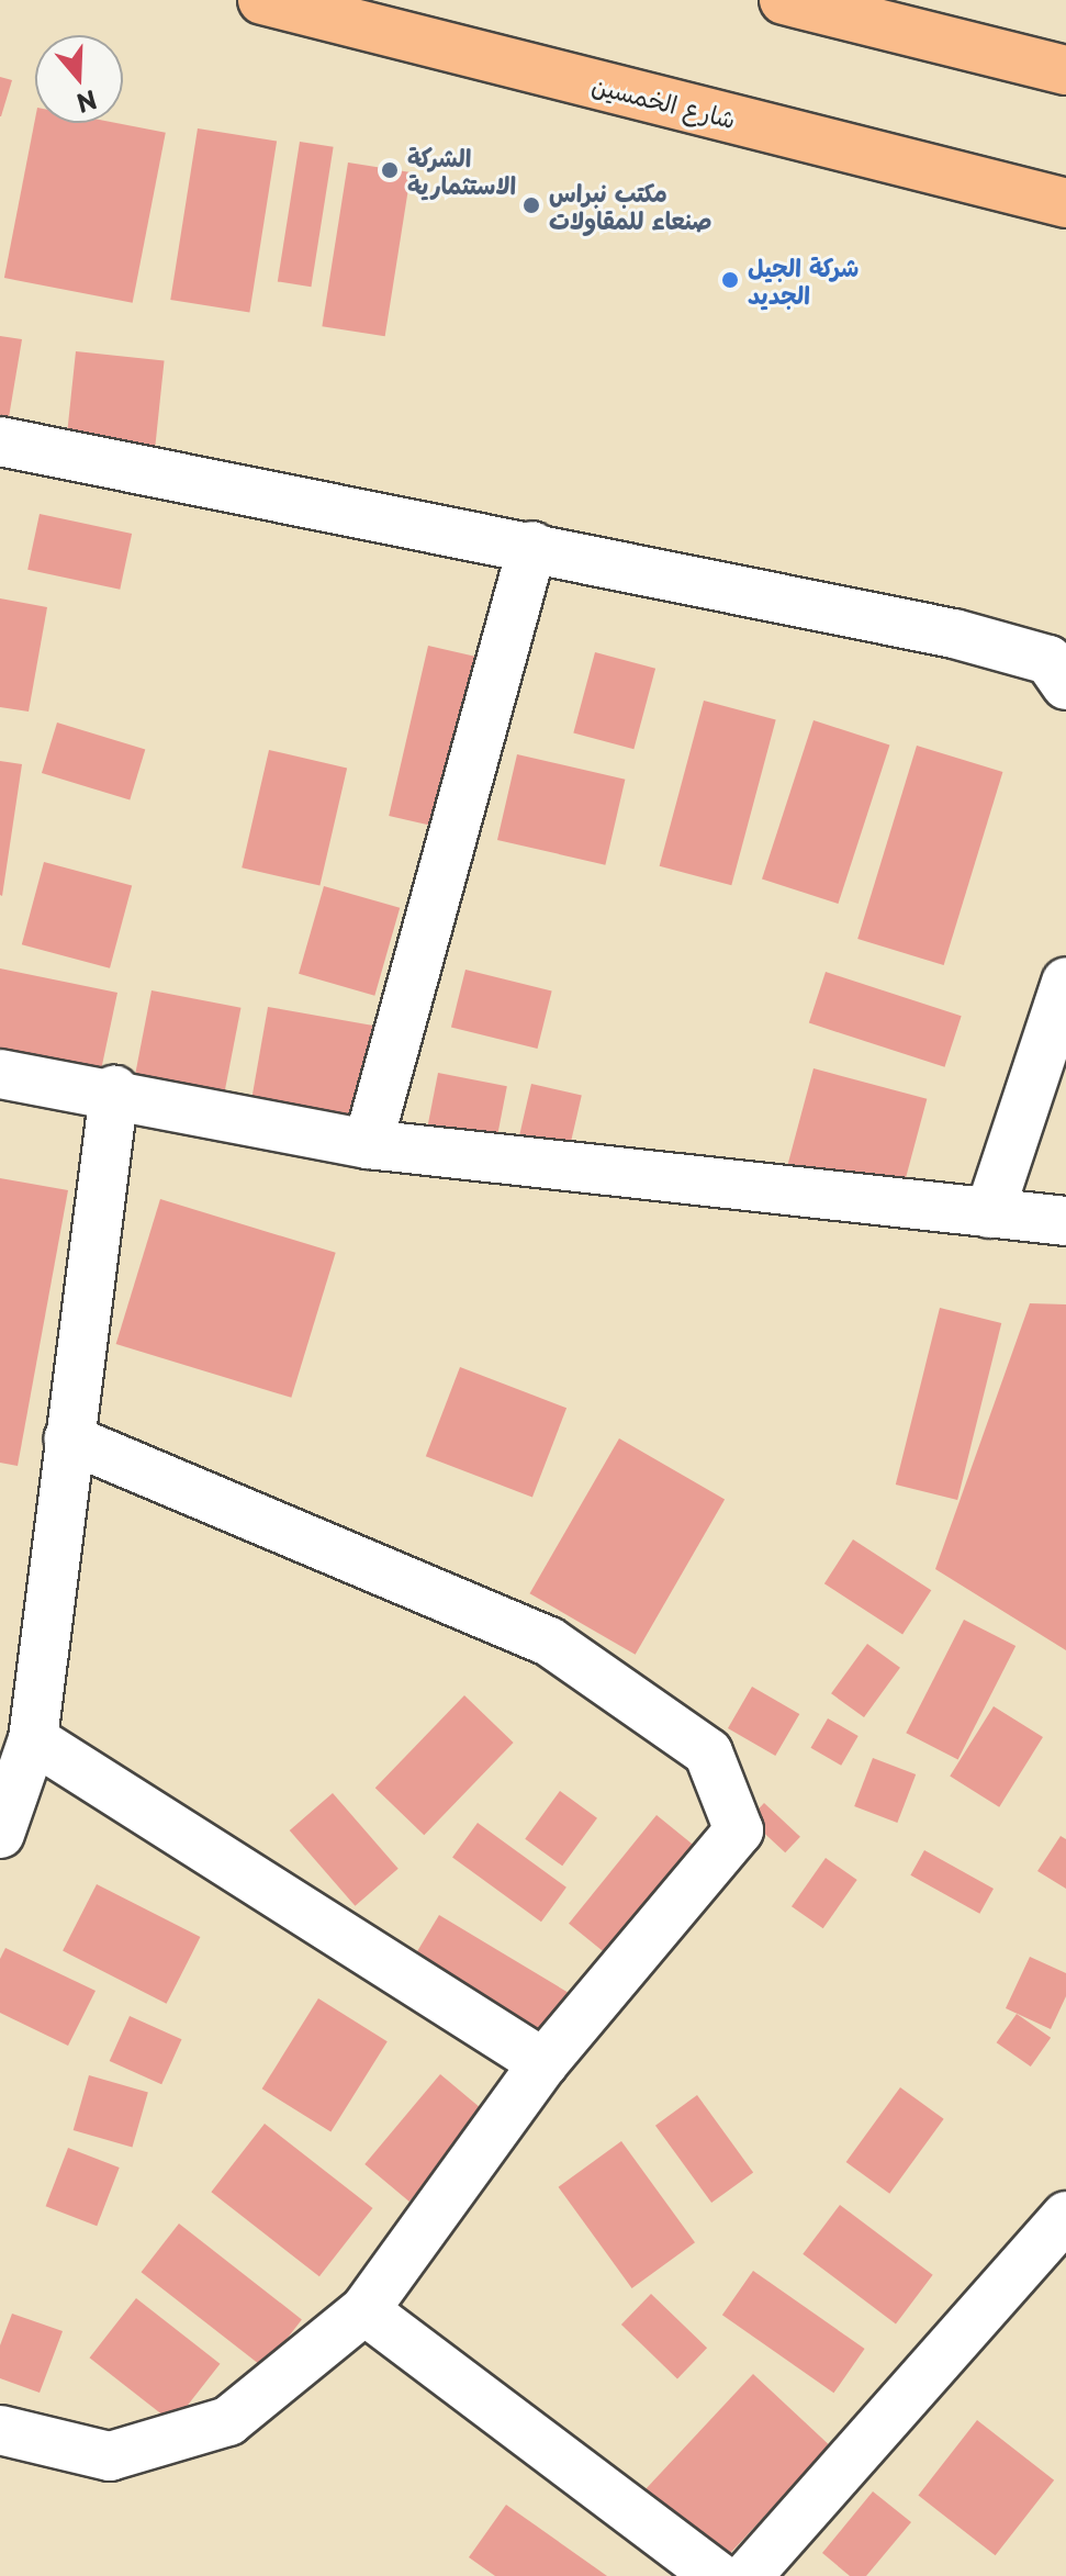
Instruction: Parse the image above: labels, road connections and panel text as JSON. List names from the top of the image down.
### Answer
{
  "streets": {
    "main road": ["شارع الخمسين"]
  },
  "places": ["الشركة الاستثمارية", "مكتب نبراس صنعاء للمقاولات", "شركة الجيل الجديد"],
  "north": "bottom"
}
